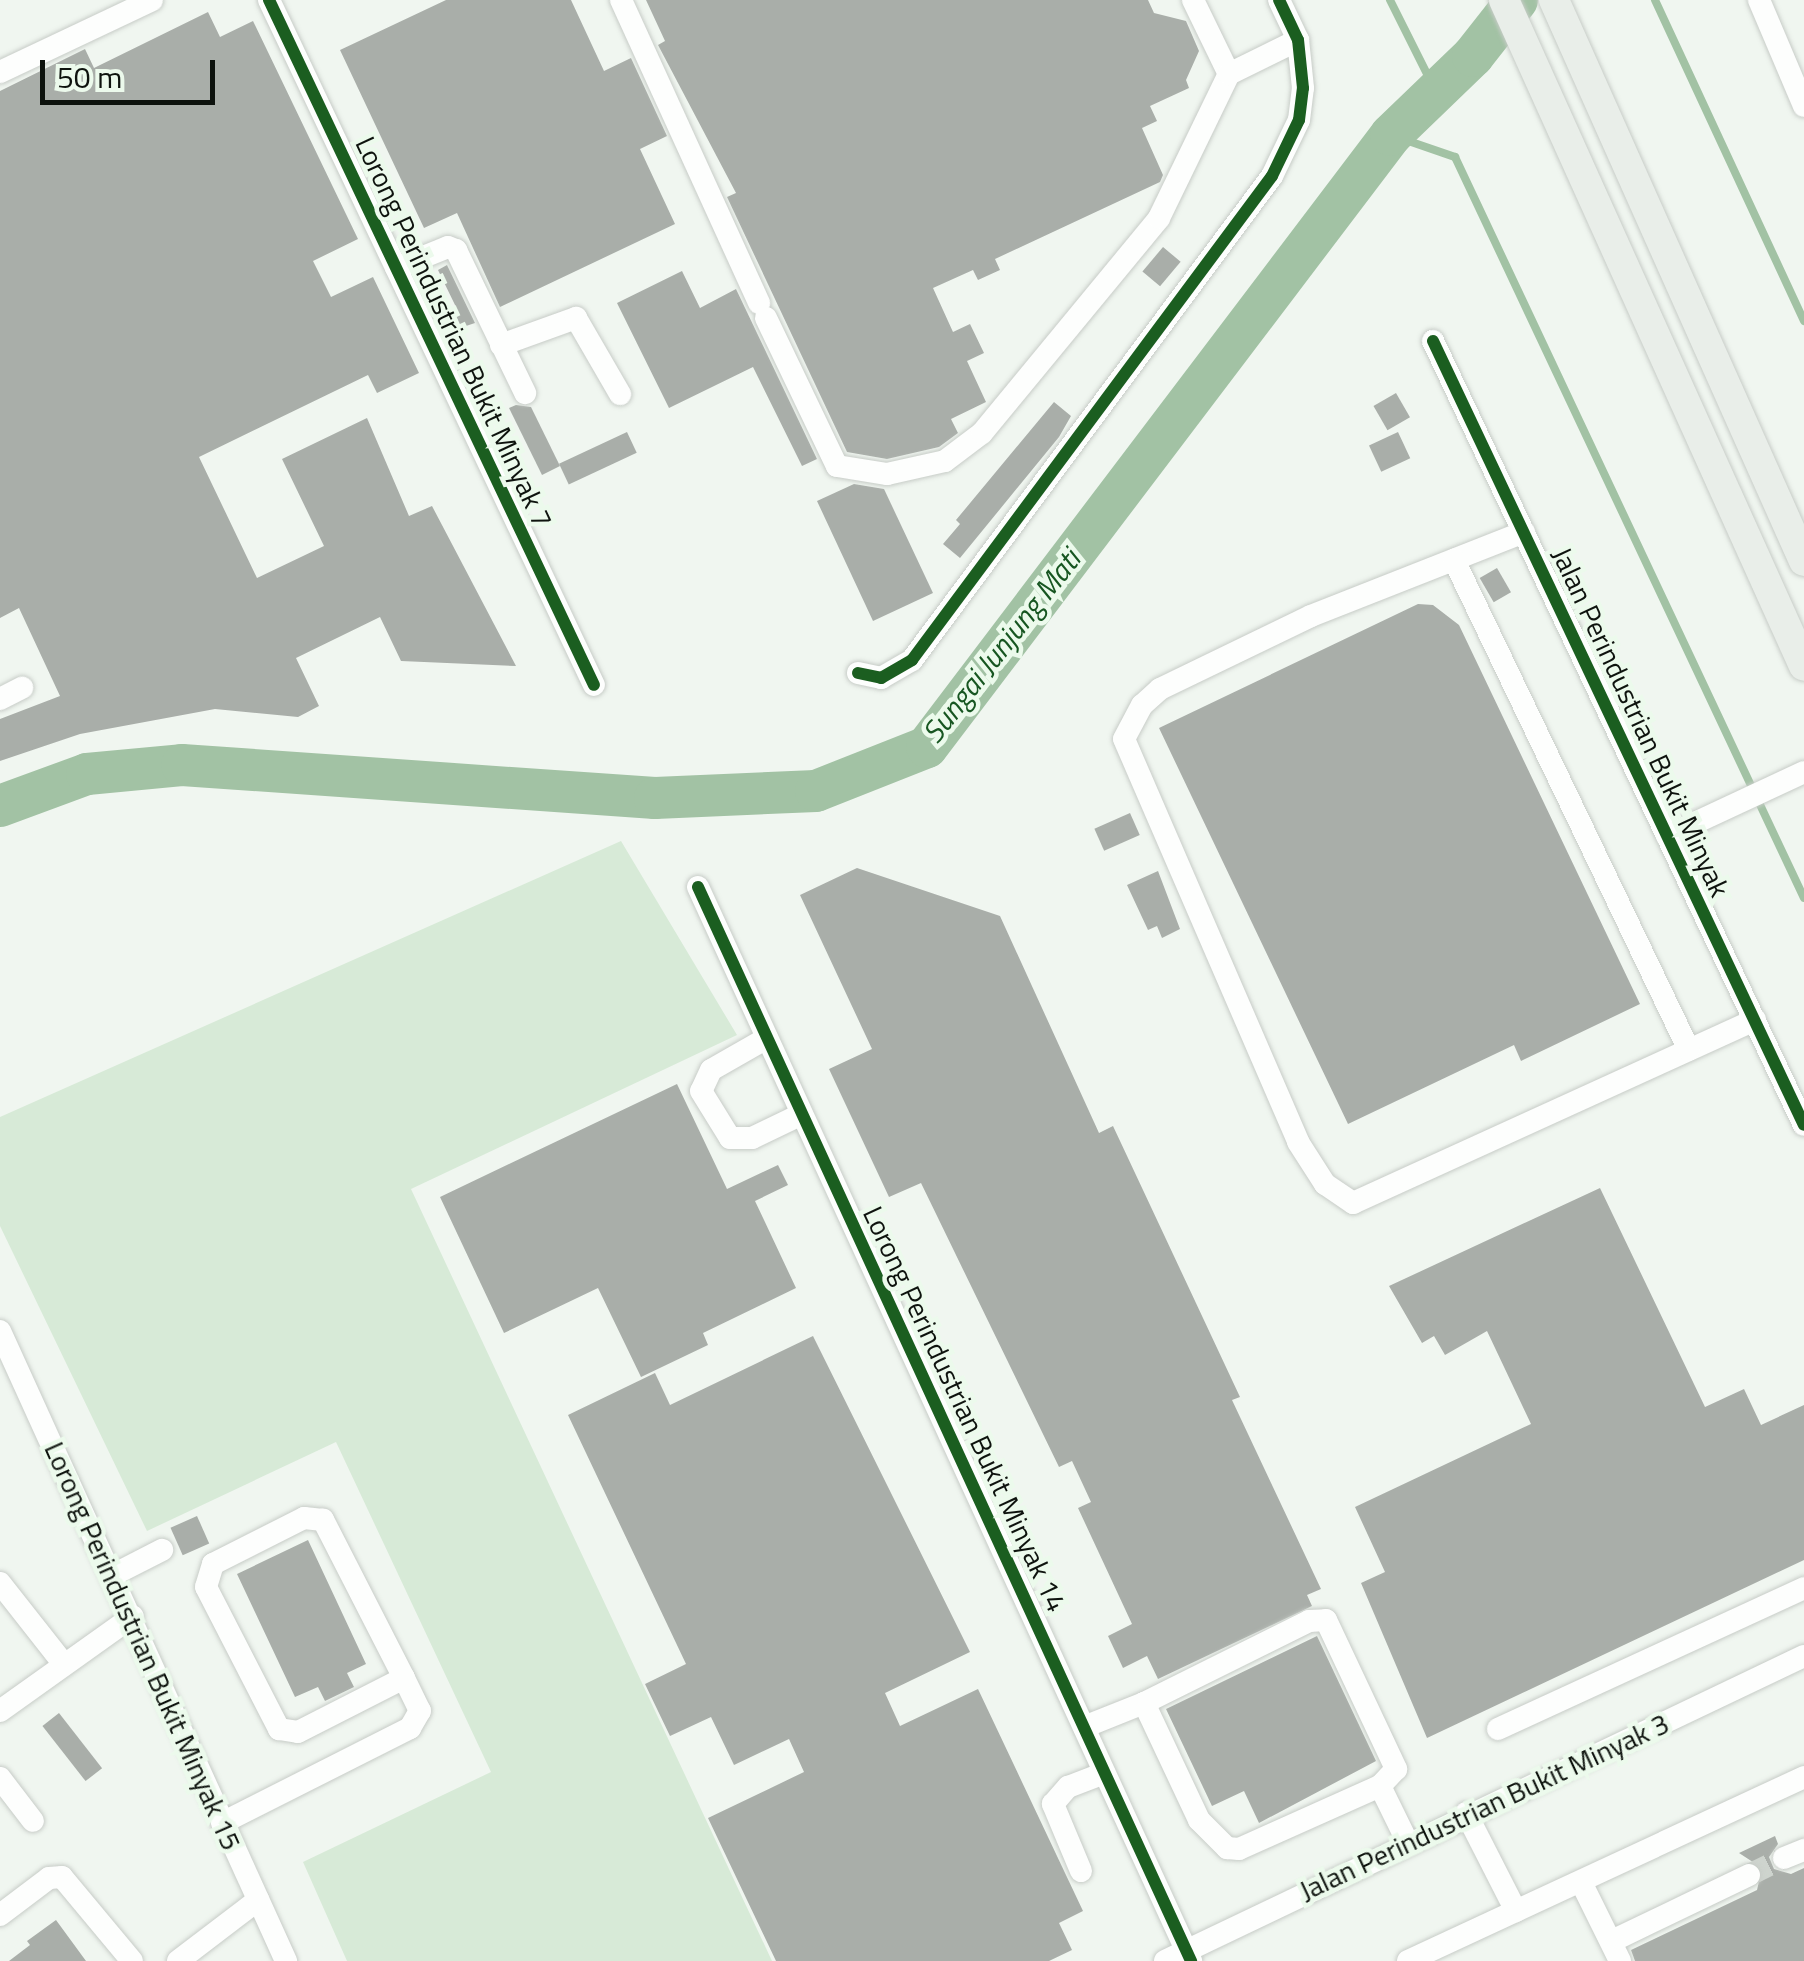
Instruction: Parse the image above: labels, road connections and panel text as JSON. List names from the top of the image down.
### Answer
{
  "streets": {
    "street": [
      "Lorong Perindustrian Bukit Minyak 7",
      "Jalan Perindustrian Bukit Minyak",
      "Lorong Perindustrian Bukit Minyak 14",
      "Lorong Perindustrian Bukit Minyak 15",
      "Jalan Perindustrian Bukit Minyak 3"
    ]
  },
  "crossings": [
    ["Lorong Perindustrian Bukit Minyak 14", "Jalan Perindustrian Bukit Minyak 3"]
  ],
  "water": ["Sungai Junjung Mati"],
  "scale_bar": "50 m"
}
